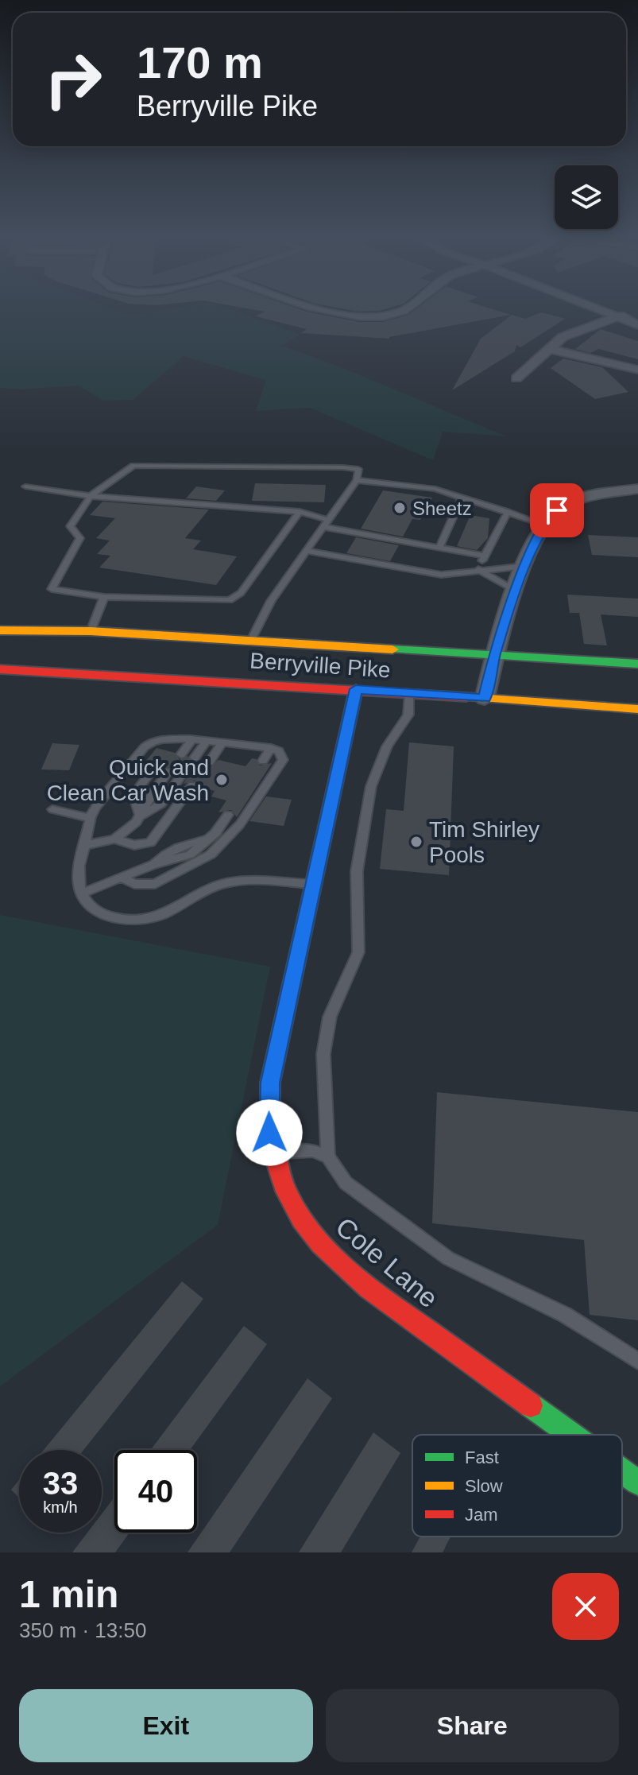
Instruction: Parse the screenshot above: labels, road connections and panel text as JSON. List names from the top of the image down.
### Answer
{
  "streets": {
    "main road": ["Berryville Pike", "Cole Lane"]
  },
  "crossings": [
    ["Berryville Pike", "Cole Lane"]
  ],
  "places": ["Sheetz", "Quick and Clean Car Wash", "Tim Shirley Pools"],
  "legend": ["Fast", "Slow", "Jam"],
  "page": {
    "turn": ["170 m", "Berryville Pike"],
    "speed": "33 km/h",
    "limit": "40",
    "heading": ["1 min", "350 m · 13:50"],
    "buttons": ["Exit", "Share"]
  }
}
